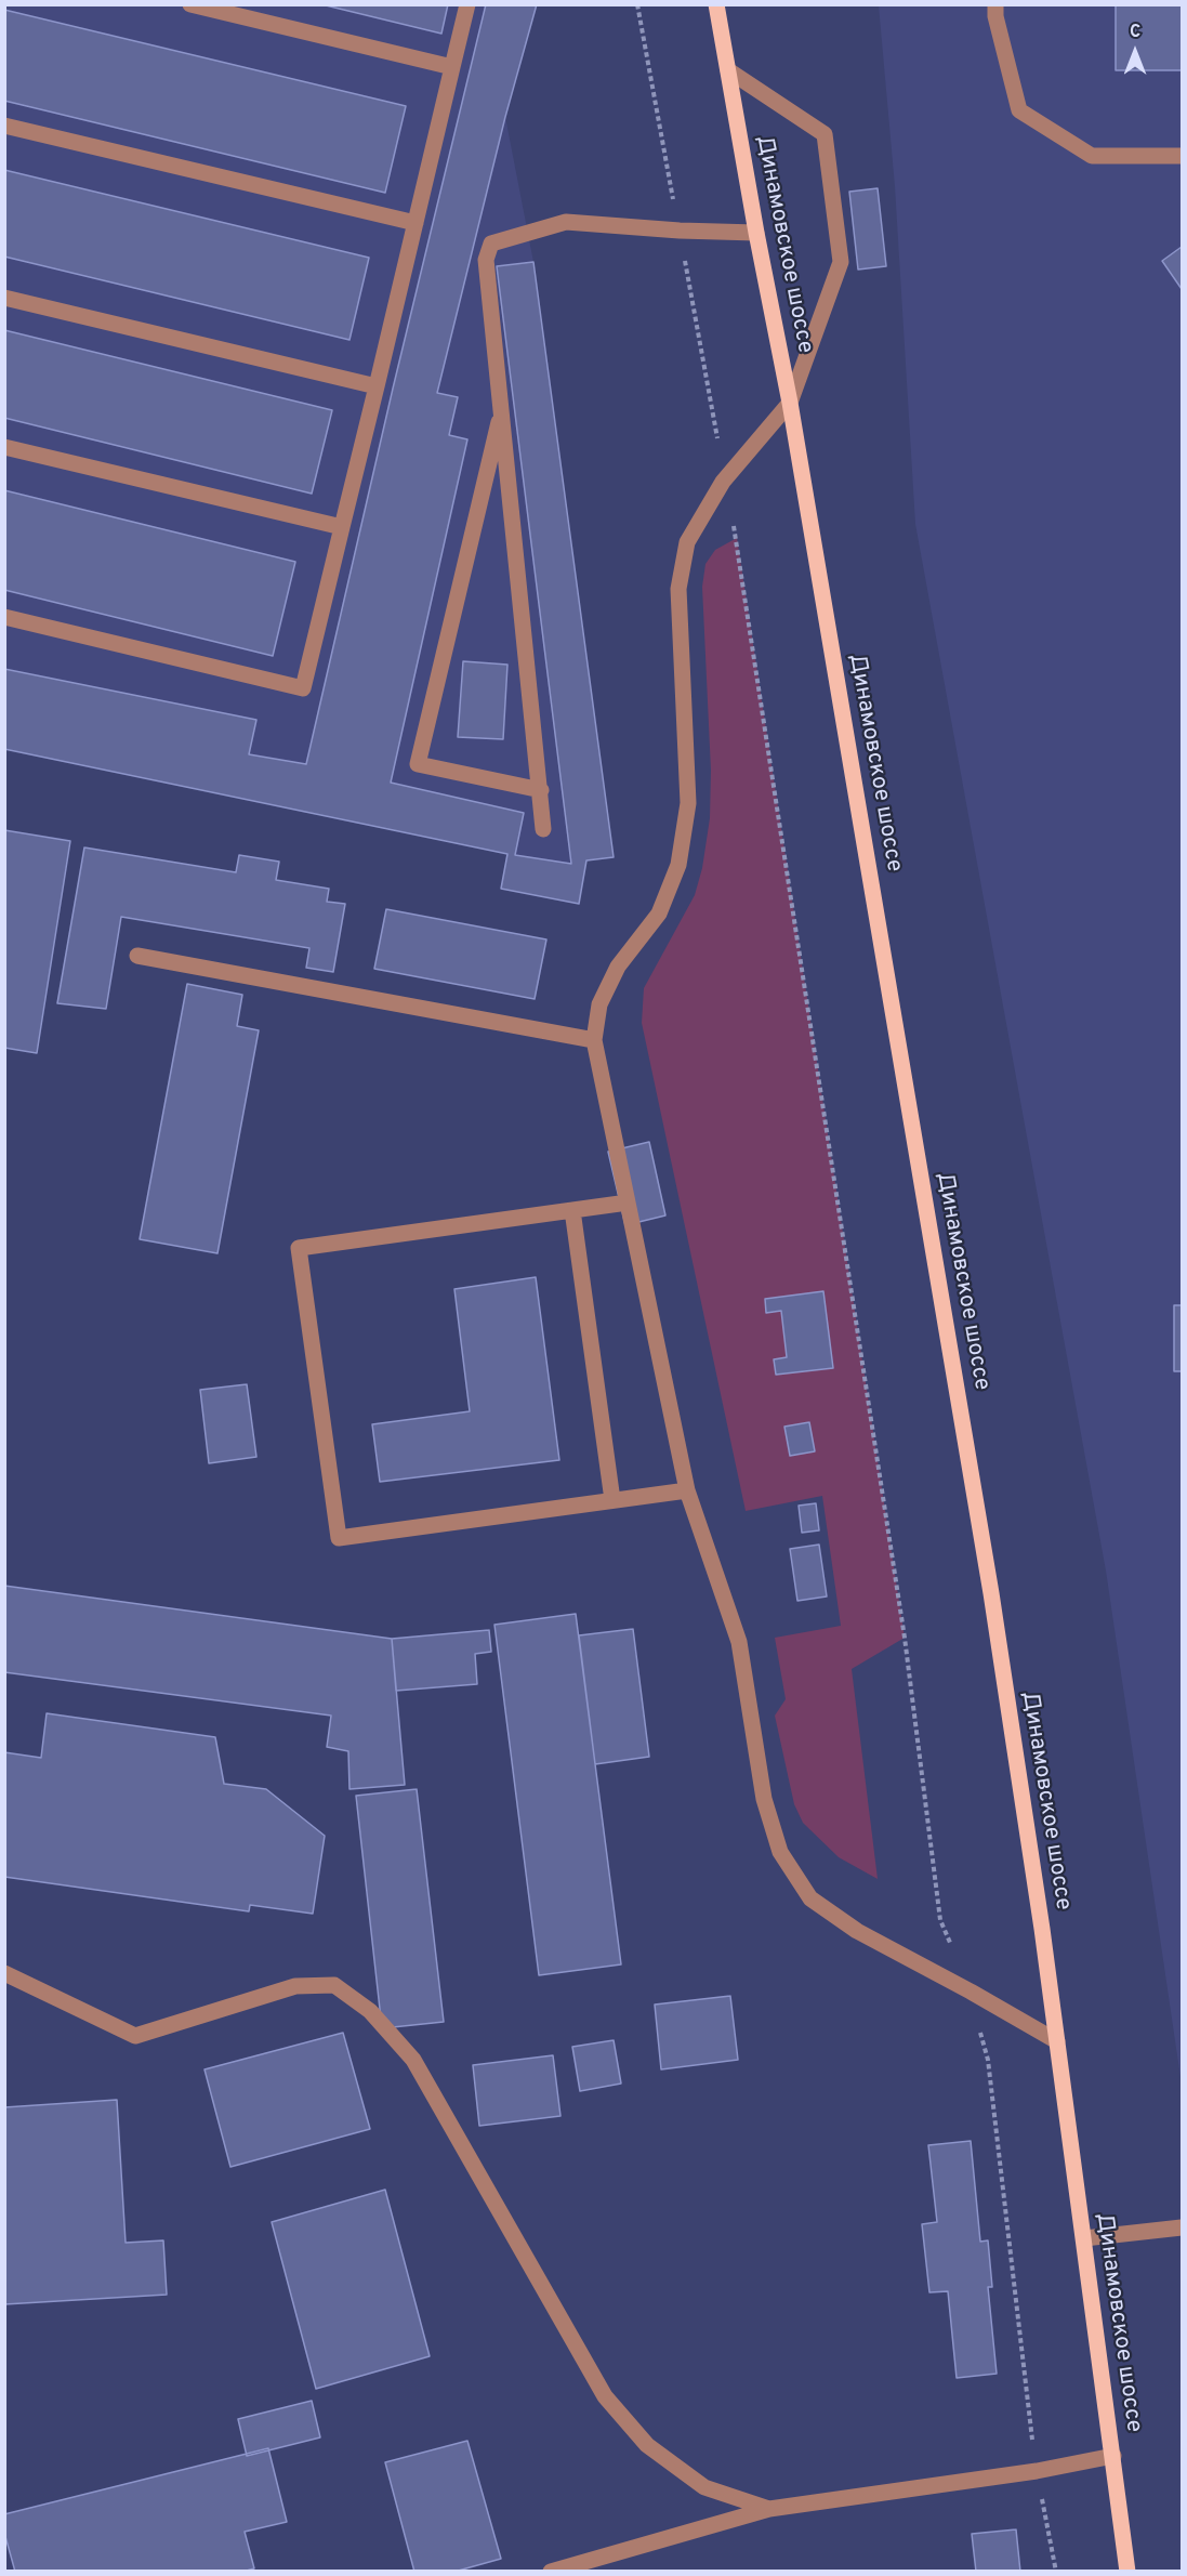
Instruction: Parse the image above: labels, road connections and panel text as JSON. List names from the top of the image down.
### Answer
{
  "streets": {
    "main road": ["Динамовское шоссе"]
  },
  "north": "top"
}
